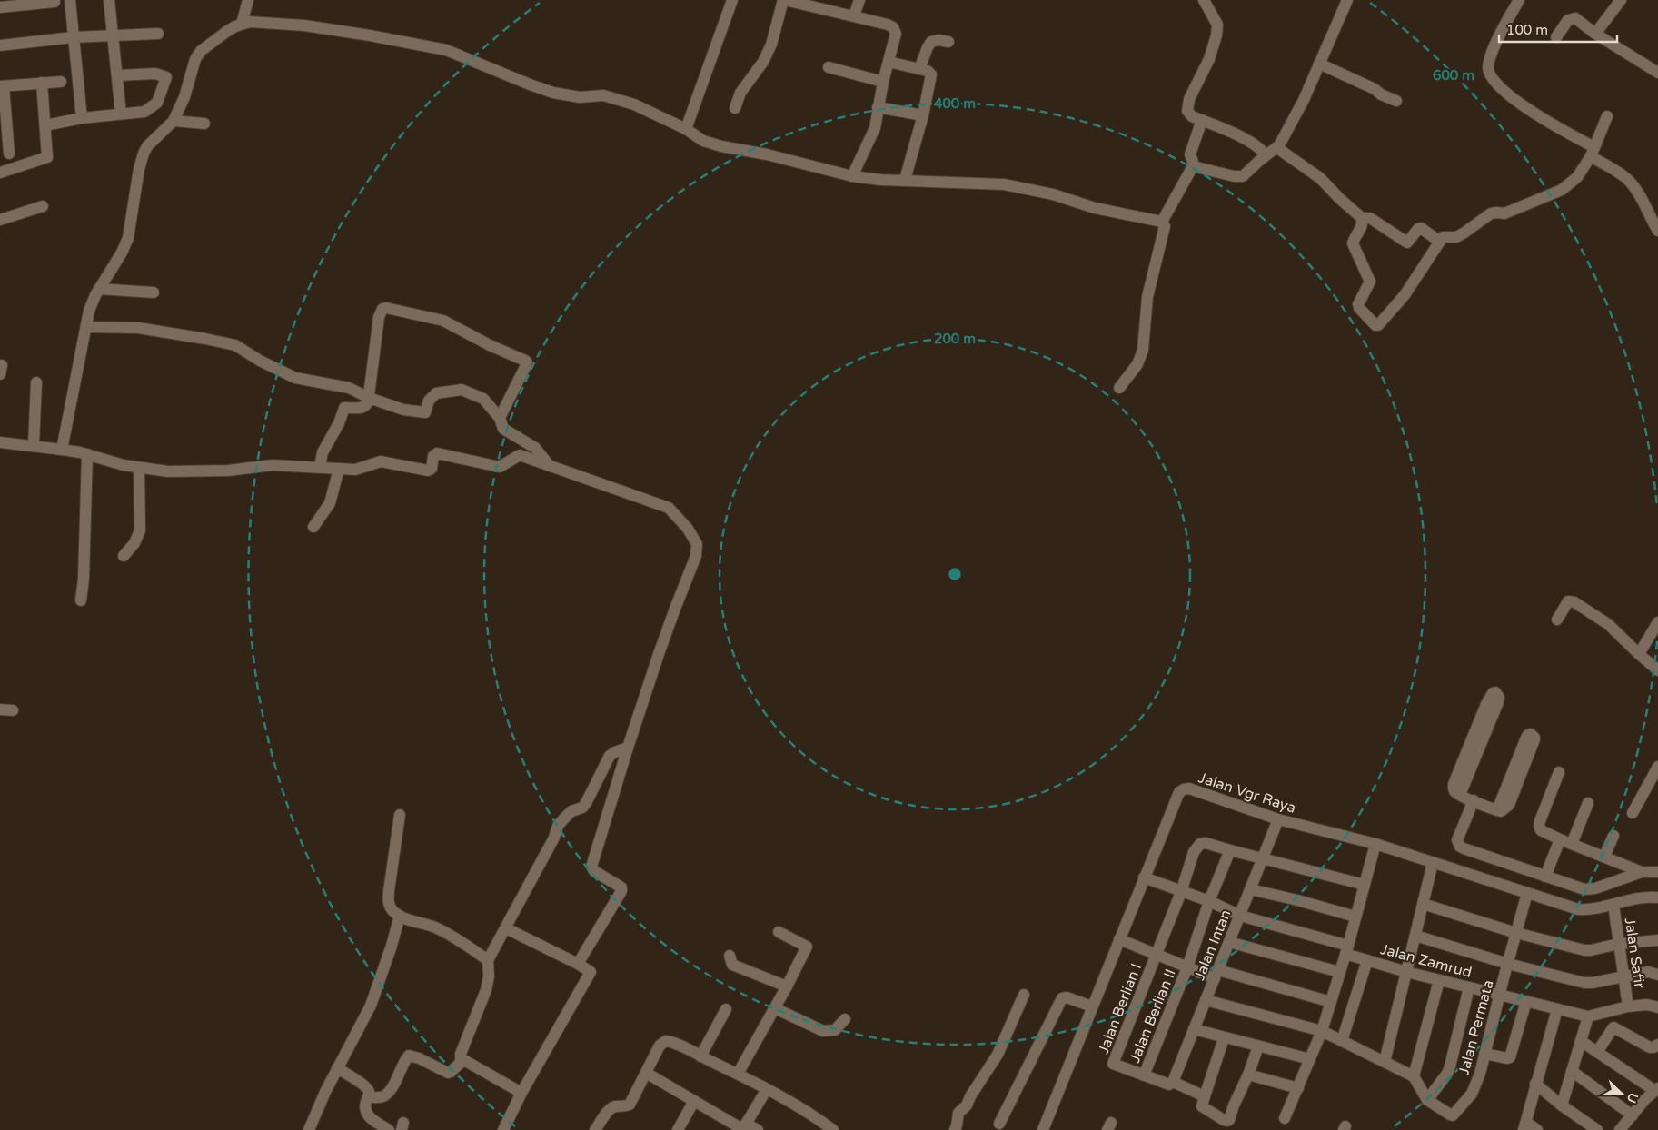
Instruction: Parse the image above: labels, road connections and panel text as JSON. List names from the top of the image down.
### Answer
{
  "streets": {
    "street": [
      "Jalan Vgr Raya",
      "Jalan Intan",
      "Jalan Safir",
      "Jalan Zamrud",
      "Jalan Berlian I",
      "Jalan Berlian II",
      "Jalan Permata"
    ]
  },
  "crossings": [
    ["Jalan Vgr Raya", "Jalan Intan"],
    ["Jalan Vgr Raya", "Jalan Safir"],
    ["Jalan Vgr Raya", "Jalan Zamrud"],
    ["Jalan Vgr Raya", "Jalan Permata"],
    ["Jalan Intan", "Jalan Zamrud"],
    ["Jalan Intan", "Jalan Berlian I"],
    ["Jalan Safir", "Jalan Zamrud"],
    ["Jalan Zamrud", "Jalan Berlian II"],
    ["Jalan Zamrud", "Jalan Permata"],
    ["Jalan Berlian I", "Jalan Berlian II"]
  ],
  "scale_bar": "100 m",
  "north": "right",
  "rings": ["600 m", "400 m", "200 m"]
}
